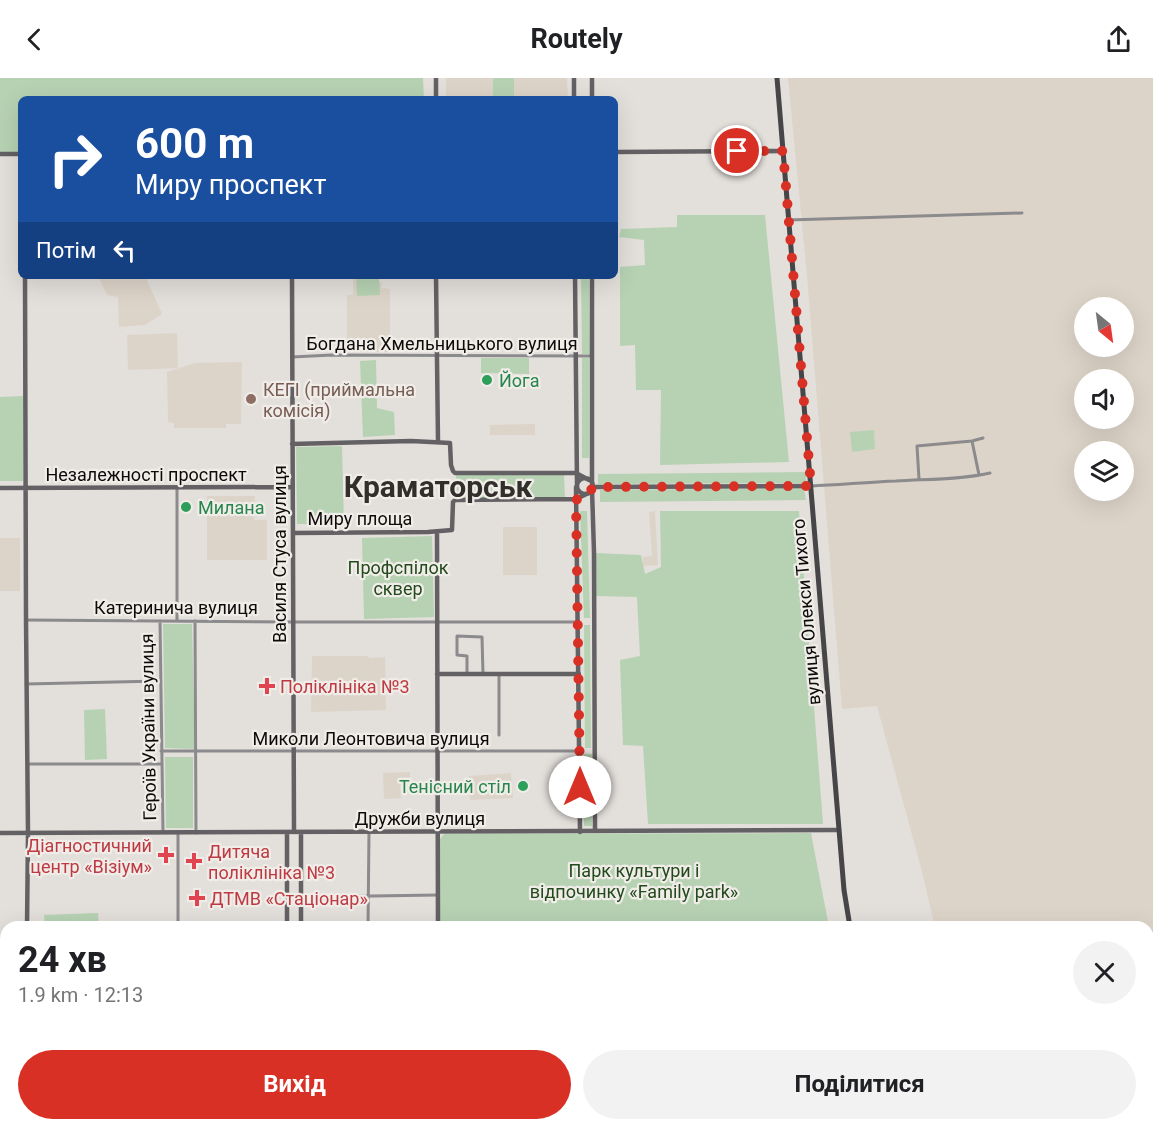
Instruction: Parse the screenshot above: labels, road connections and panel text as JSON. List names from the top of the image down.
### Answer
{
  "streets": {
    "main road": ["вулиця Олекси Тихого"],
    "street": [
      "Богдана Хмельницького вулиця",
      "Незалежності проспект",
      "Миру площа",
      "Василя Стуса вулиця",
      "Катеринича вулиця",
      "Героїв України вулиця",
      "Миколи Леонтовича вулиця",
      "Дружби вулиця"
    ]
  },
  "crossings": [
    ["Богдана Хмельницького вулиця", "Василя Стуса вулиця"],
    ["Незалежності проспект", "Василя Стуса вулиця"],
    ["Незалежності проспект", "Героїв України вулиця"],
    ["Миру площа", "Василя Стуса вулиця"],
    ["Василя Стуса вулиця", "Катеринича вулиця"],
    ["Василя Стуса вулиця", "Миколи Леонтовича вулиця"],
    ["Василя Стуса вулиця", "Дружби вулиця"],
    ["Катеринича вулиця", "Героїв України вулиця"],
    ["вулиця Олекси Тихого", "Дружби вулиця"],
    ["Героїв України вулиця", "Миколи Леонтовича вулиця"],
    ["Героїв України вулиця", "Дружби вулиця"]
  ],
  "districts": ["Краматорськ"],
  "parks": ["Профспілок сквер", "Парк культури і відпочинку «Family park»"],
  "places": {
    "other": [
      "Йога",
      "КЕГІ (приймальна комісія)",
      "Милана",
      "Тенісний стіл"
    ],
    "health": [
      "Поліклініка №3",
      "Діагностичний центр «Візіум»",
      "Дитяча поліклініка №3",
      "ДТМВ «Стаціонар»"
    ]
  },
  "north": "bottom right",
  "page": {
    "header": "Routely",
    "turn": ["600 m", "Миру проспект"],
    "then": "Потім",
    "heading": ["24 хв", "1.9 km · 12:13"],
    "buttons": ["Вихід", "Поділитися"]
  }
}
